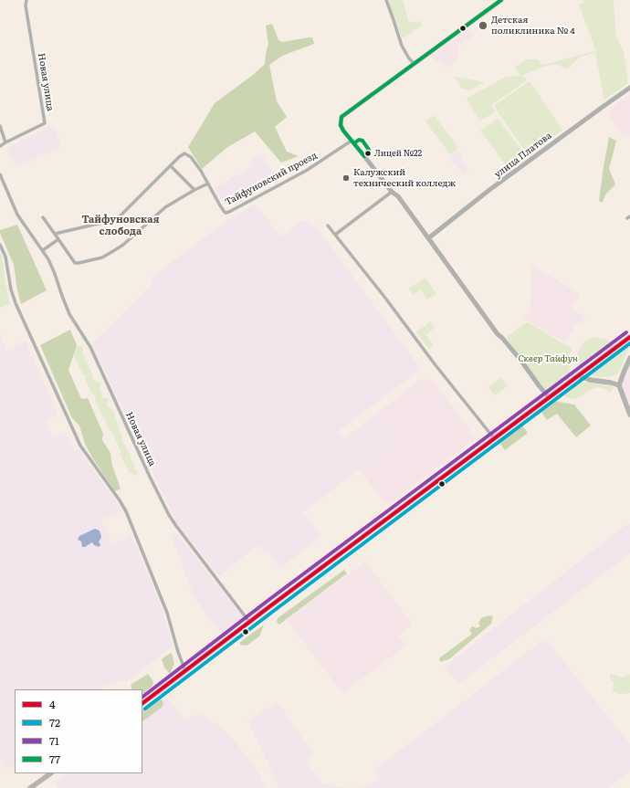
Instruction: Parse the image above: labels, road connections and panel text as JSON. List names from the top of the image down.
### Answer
{
  "streets": {
    "street": ["Новая улица", "улица Платова", "Тайфуновский проезд"]
  },
  "districts": ["Тайфуновская слобода"],
  "parks": ["Сквер Тайфун"],
  "places": ["Детская поликлиника № 4", "Лицей №22", "Калужский технический колледж"],
  "lines": [
    "transit line 77",
    "transit line 71",
    "transit line 4",
    "transit line 72"
  ],
  "legend": [
    "4",
    "72",
    "71",
    "77"
  ]
}
